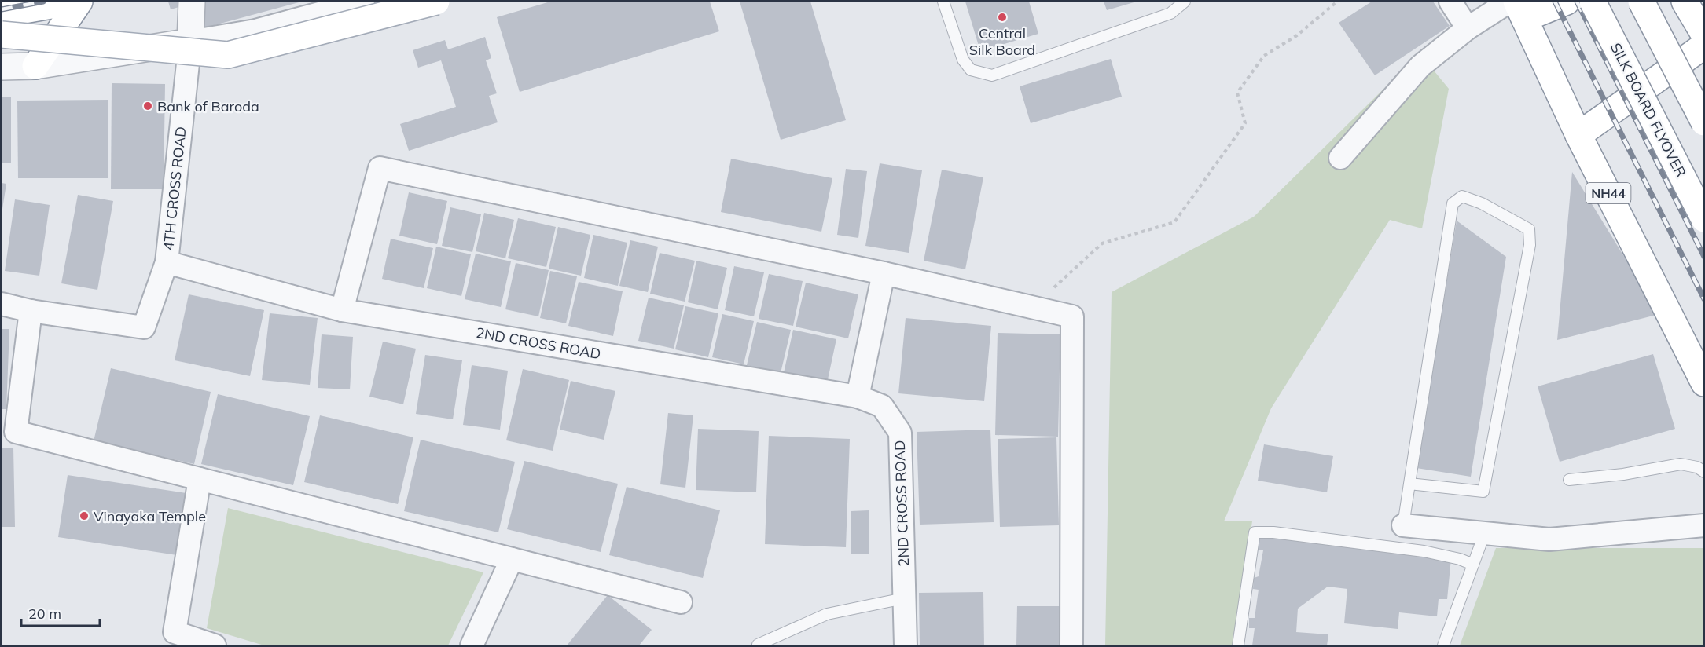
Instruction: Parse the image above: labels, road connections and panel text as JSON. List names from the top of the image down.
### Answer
{
  "streets": {
    "main road": ["SILK BOARD FLYOVER", "NH44"],
    "street": ["4TH CROSS ROAD", "2ND CROSS ROAD"]
  },
  "crossings": [
    ["4TH CROSS ROAD", "2ND CROSS ROAD"]
  ],
  "places": ["Central Silk Board", "Bank of Baroda", "Vinayaka Temple"],
  "scale_bar": "20 m"
}
